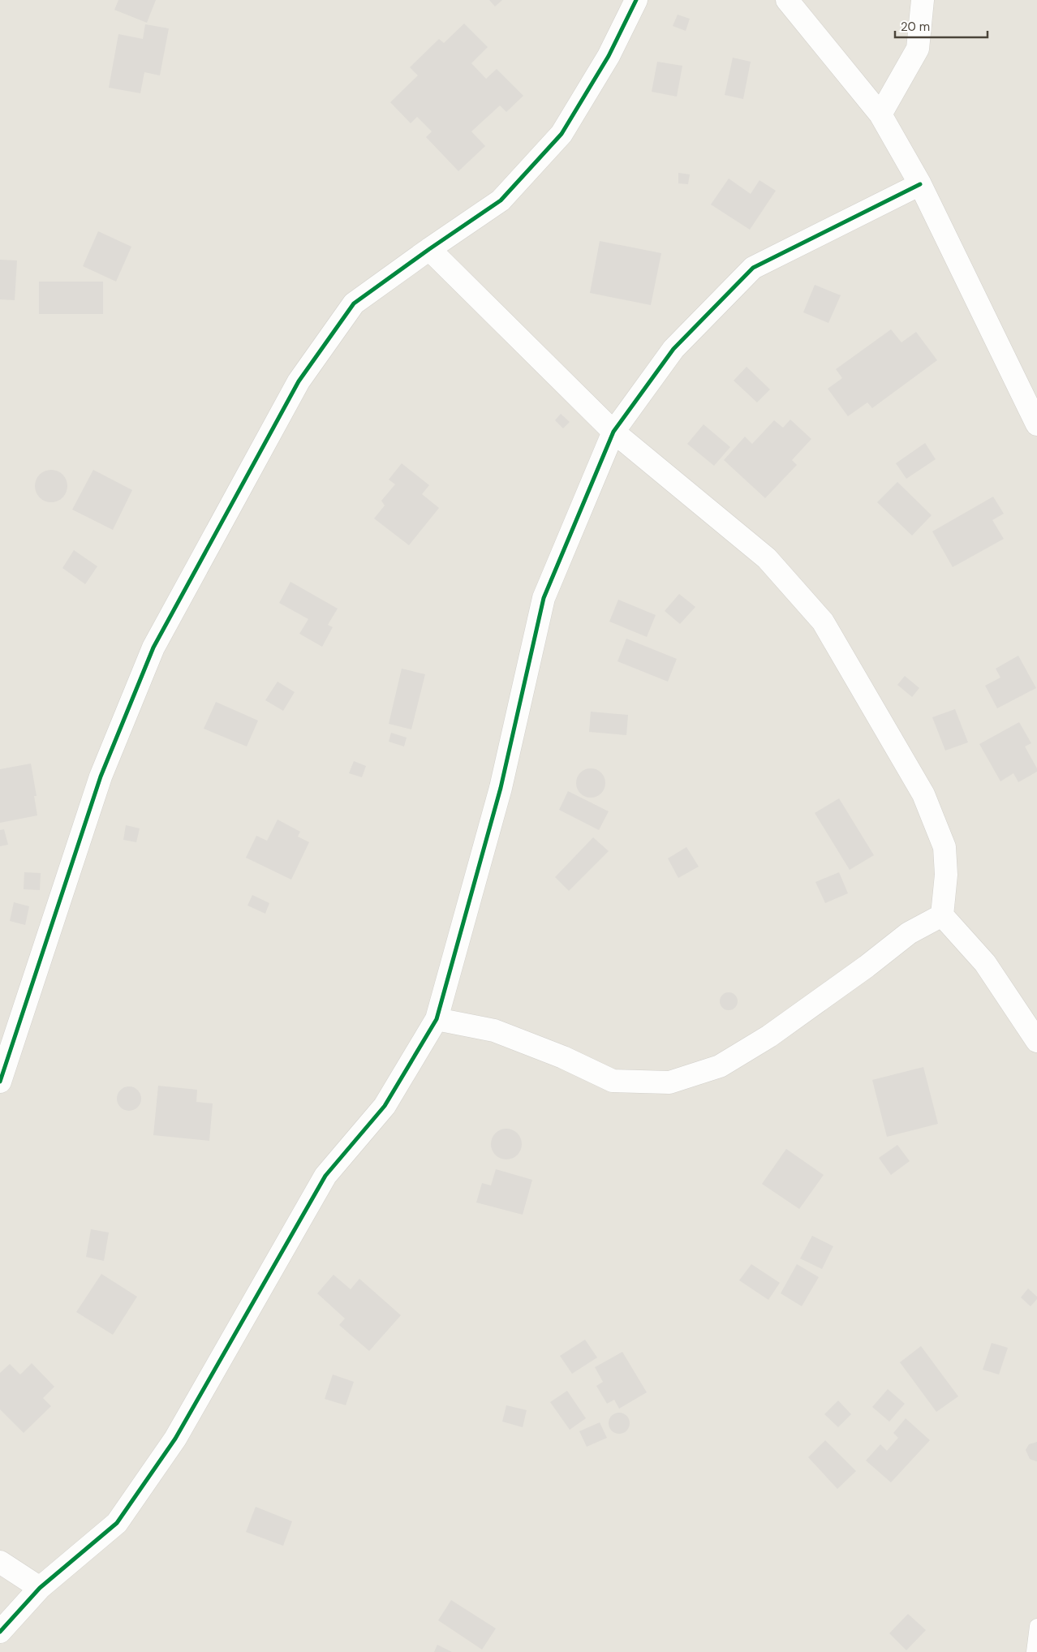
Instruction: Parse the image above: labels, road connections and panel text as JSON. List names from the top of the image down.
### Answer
{
  "scale_bar": "20 m"
}
